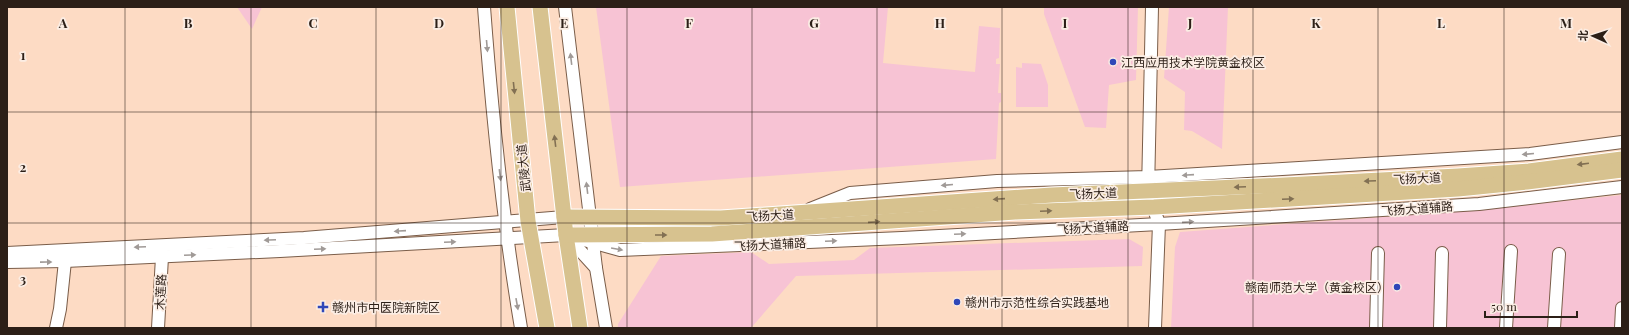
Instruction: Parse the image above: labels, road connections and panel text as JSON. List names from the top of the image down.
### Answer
{
  "streets": {
    "main road": ["武陵大道", "飞扬大道"],
    "street": ["飞扬大道辅路", "木莲路"]
  },
  "crossings": [
    ["飞扬大道", "飞扬大道辅路"]
  ],
  "places": {
    "other": ["江西应用技术学院黄金校区", "赣南师范大学（黄金校区）", "赣州市示范性综合实践基地"],
    "health": ["赣州市中医院新院区"]
  },
  "scale_bar": "50 m",
  "north": "left",
  "grid": {
    "columns": [
      "A",
      "B",
      "C",
      "D",
      "E",
      "F",
      "G",
      "H",
      "I",
      "J",
      "K",
      "L",
      "M"
    ],
    "rows": ["1", "2", "3"]
  }
}
